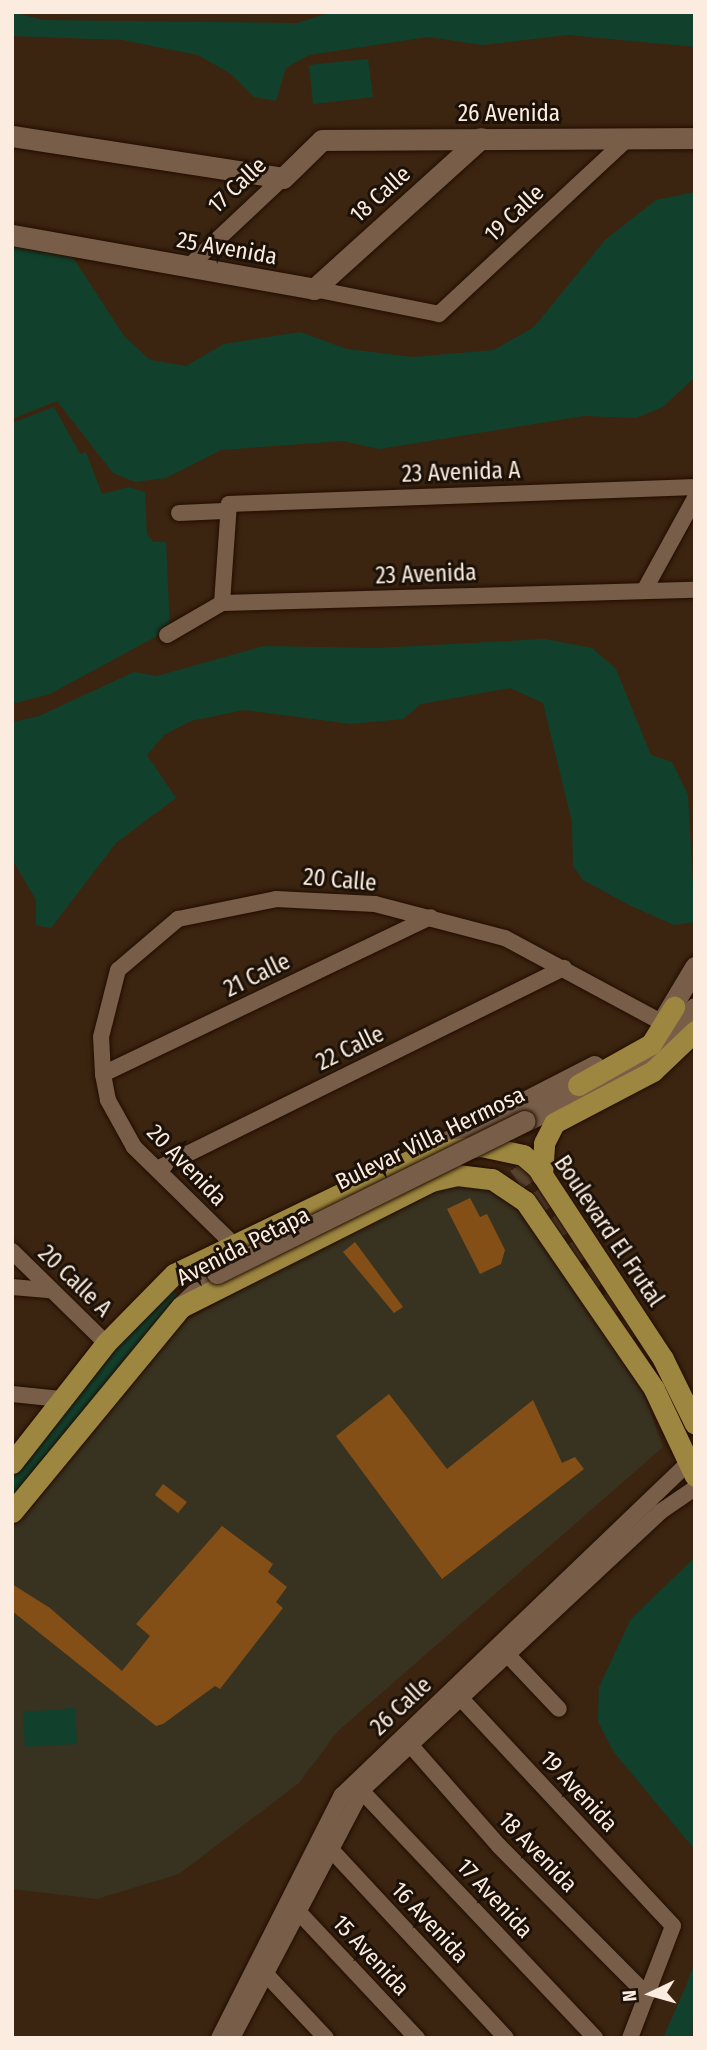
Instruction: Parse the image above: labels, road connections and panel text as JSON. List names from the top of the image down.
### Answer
{
  "streets": {
    "main road": [
      "26 Avenida",
      "17 Calle",
      "18 Calle",
      "25 Avenida",
      "Bulevar Villa Hermosa",
      "Boulevard El Frutal",
      "Avenida Petapa"
    ],
    "street": [
      "19 Calle",
      "23 Avenida A",
      "23 Avenida",
      "20 Calle",
      "21 Calle",
      "22 Calle",
      "20 Avenida",
      "20 Calle A",
      "26 Calle",
      "19 Avenida",
      "18 Avenida",
      "17 Avenida",
      "16 Avenida",
      "15 Avenida"
    ]
  },
  "crossings": [
    ["26 Avenida", "17 Calle"],
    ["26 Avenida", "18 Calle"],
    ["26 Avenida", "19 Calle"],
    ["17 Calle", "25 Avenida"],
    ["18 Calle", "25 Avenida"],
    ["19 Calle", "25 Avenida"],
    ["20 Calle", "21 Calle"],
    ["20 Calle", "22 Calle"],
    ["20 Calle", "Bulevar Villa Hermosa"],
    ["20 Calle", "20 Avenida"],
    ["21 Calle", "20 Avenida"],
    ["22 Calle", "20 Avenida"],
    ["Bulevar Villa Hermosa", "Boulevard El Frutal"],
    ["Bulevar Villa Hermosa", "Avenida Petapa"],
    ["20 Avenida", "Avenida Petapa"],
    ["Boulevard El Frutal", "Avenida Petapa"],
    ["Avenida Petapa", "20 Calle A"],
    ["26 Calle", "19 Avenida"],
    ["26 Calle", "18 Avenida"],
    ["26 Calle", "17 Avenida"],
    ["26 Calle", "16 Avenida"],
    ["26 Calle", "15 Avenida"],
    ["19 Avenida", "18 Avenida"]
  ],
  "north": "left"
}
